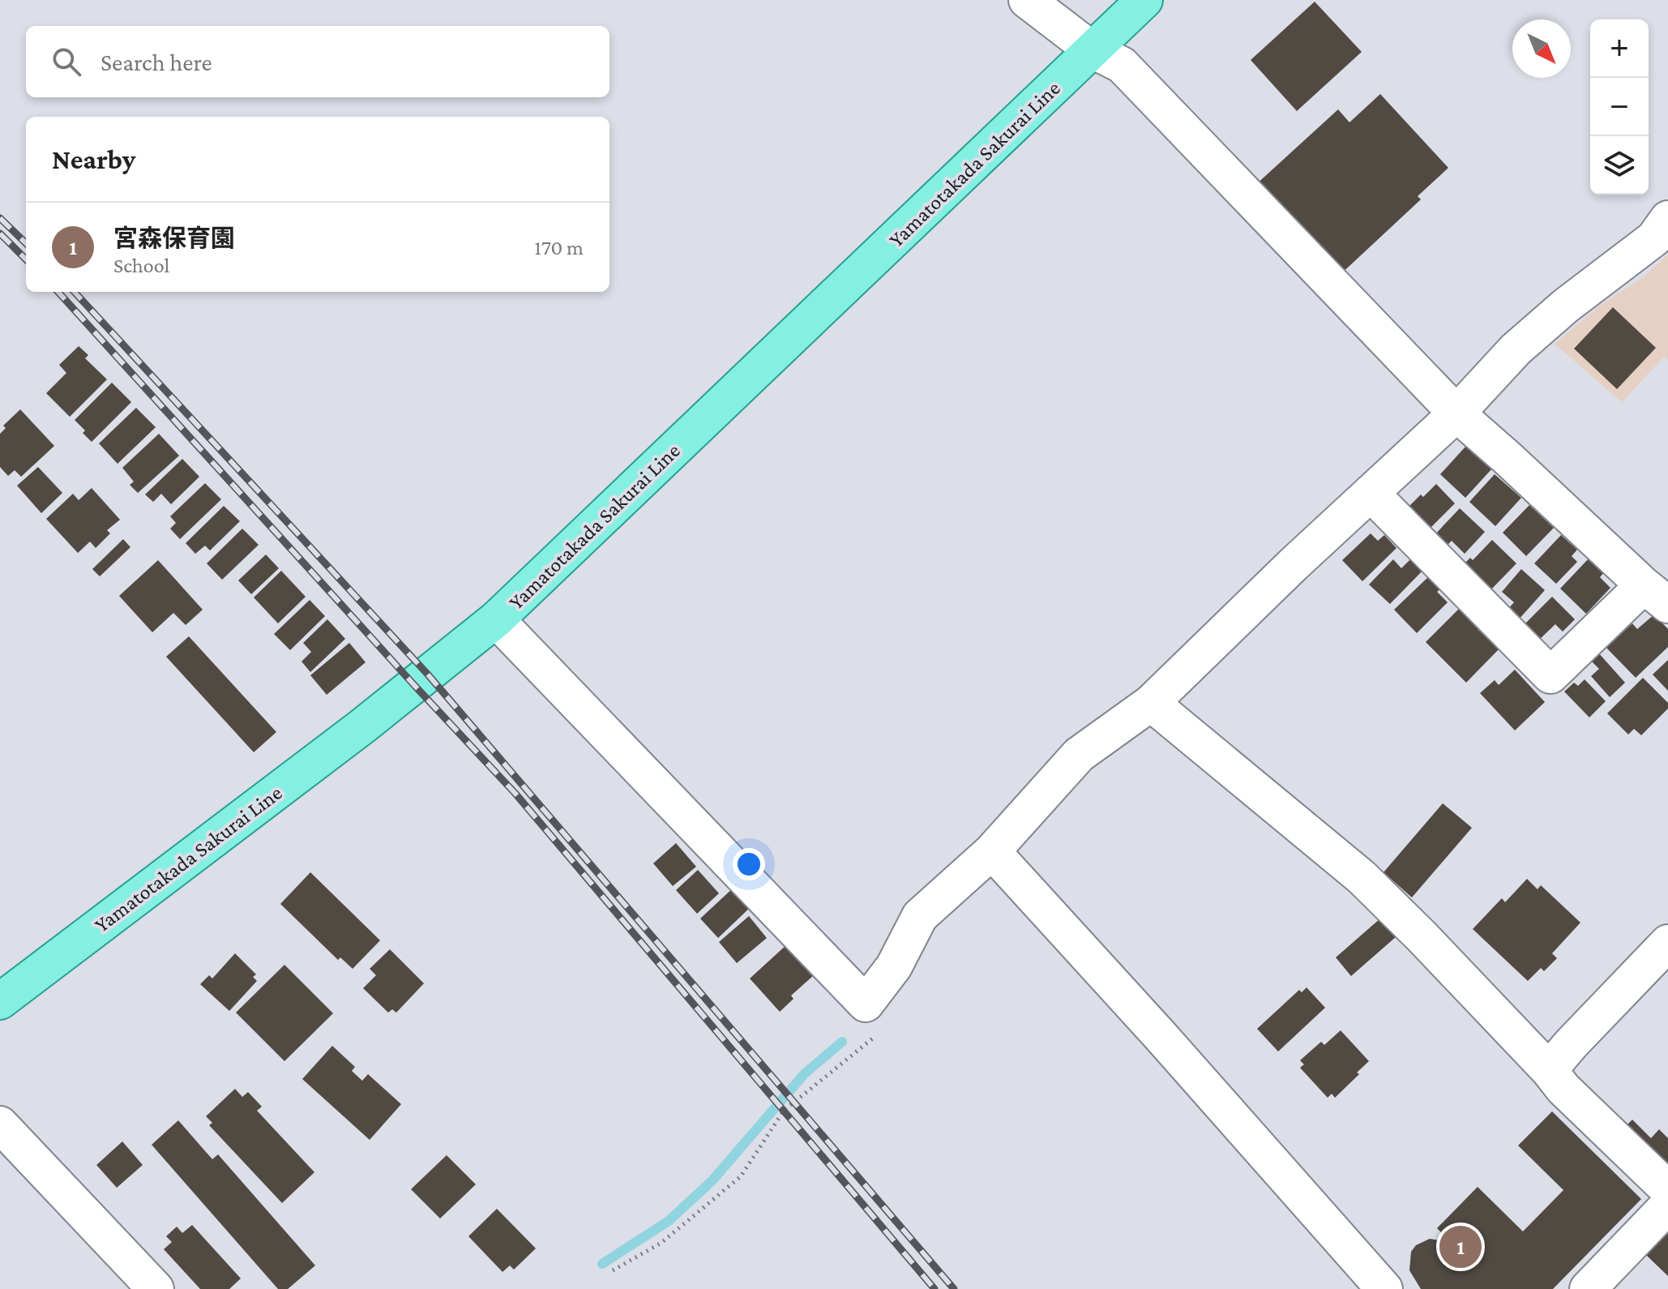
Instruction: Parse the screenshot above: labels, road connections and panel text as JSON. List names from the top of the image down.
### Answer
{
  "streets": {
    "main road": ["Yamatotakada Sakurai Line"]
  },
  "north": "bottom right",
  "page": {
    "map_buttons": ["+", "−"],
    "search": "Search here",
    "heading": "Nearby",
    "list": [
      {
        "mark": "1",
        "name": "宮森保育園",
        "note": "School",
        "value": "170 m"
      }
    ],
    "pins": "1"
  }
}
